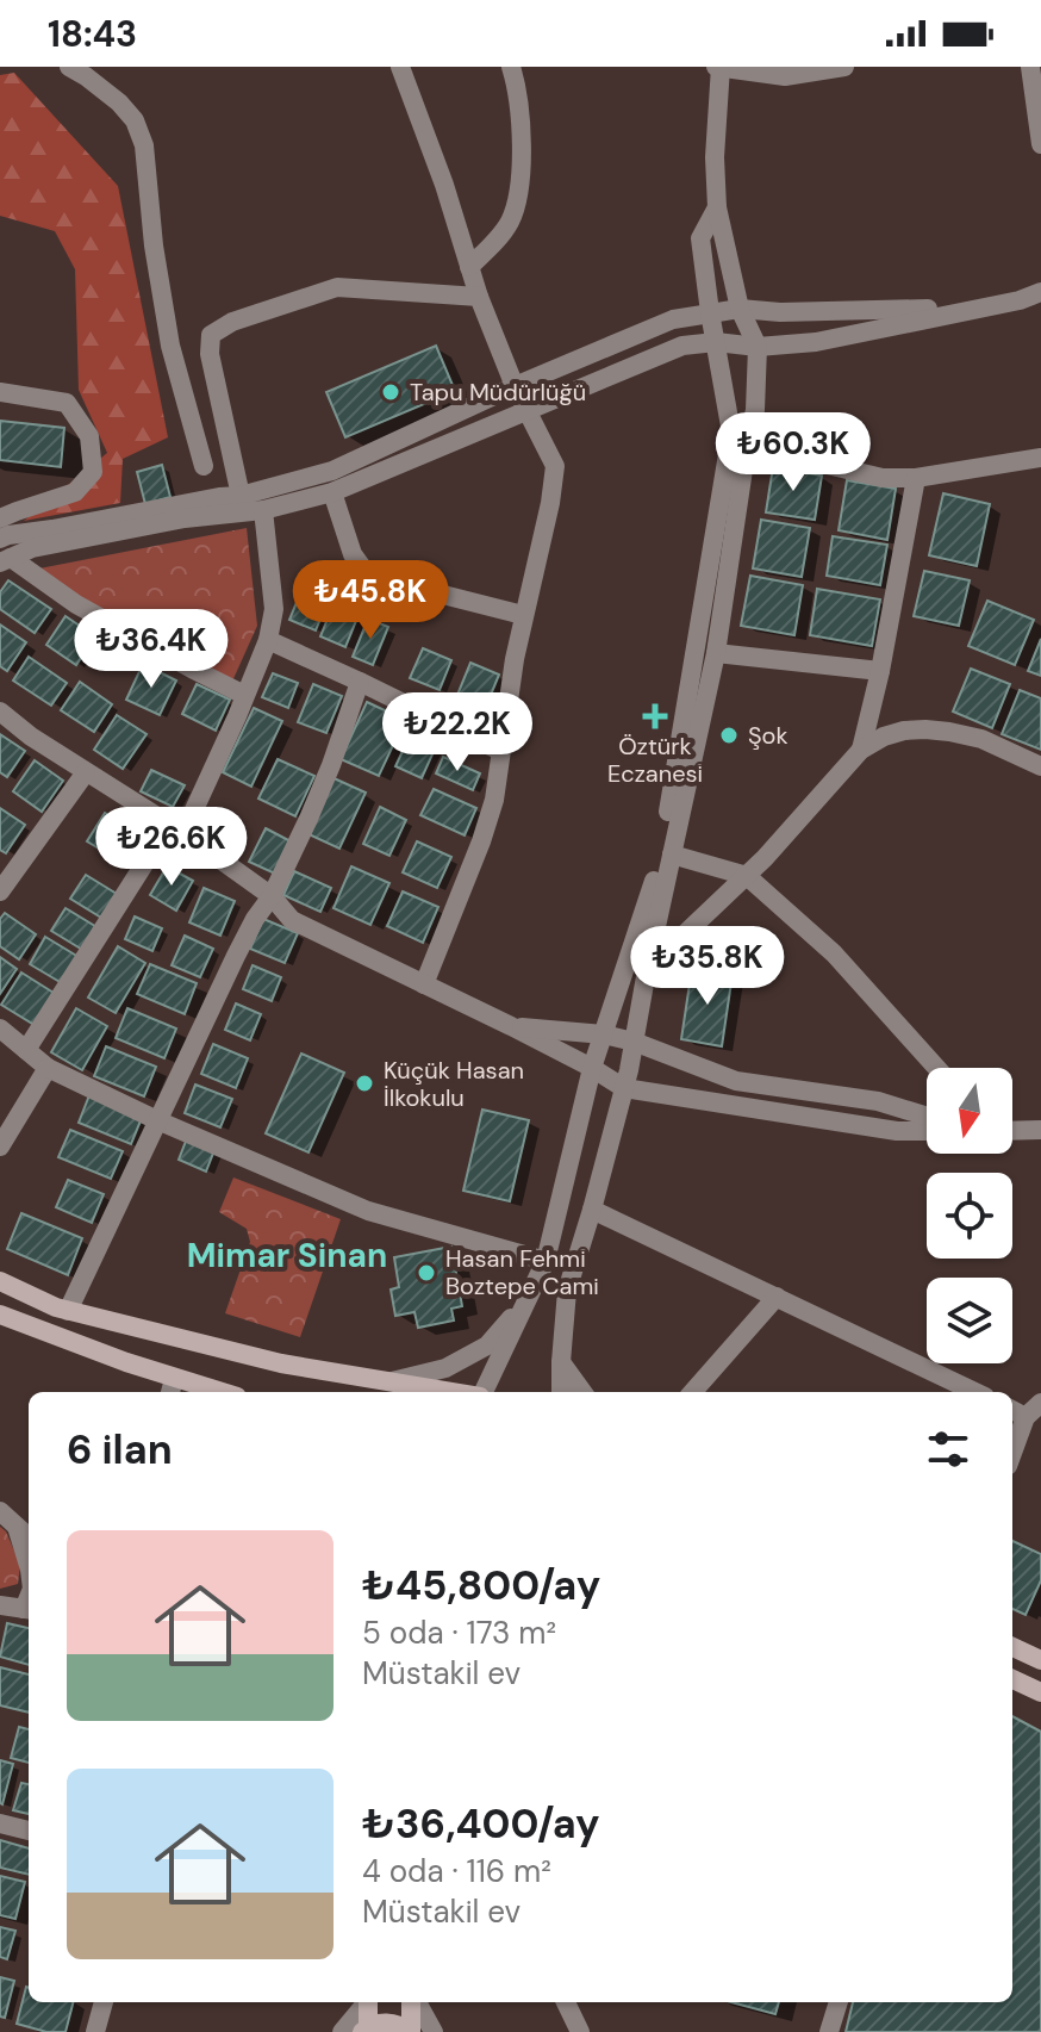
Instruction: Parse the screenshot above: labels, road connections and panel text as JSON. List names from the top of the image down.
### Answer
{
  "districts": ["Mimar Sinan"],
  "places": {
    "other": [
      "Tapu Müdürlüğü",
      "Şok",
      "Küçük Hasan İlkokulu",
      "Hasan Fehmi Boztepe Cami"
    ],
    "health": ["Öztürk Eczanesi"]
  },
  "north": "bottom",
  "page": {
    "status": "18:43",
    "price": [
      "₺60.3K",
      "₺45.8K",
      "₺36.4K",
      "₺22.2K",
      "₺26.6K",
      "₺35.8K"
    ],
    "heading": "6 ilan",
    "list": [
      {
        "name": "₺45,800/ay",
        "note": "5 oda · 173 m² · Müstakil ev"
      },
      {
        "name": "₺36,400/ay",
        "note": "4 oda · 116 m² · Müstakil ev"
      }
    ]
  }
}
